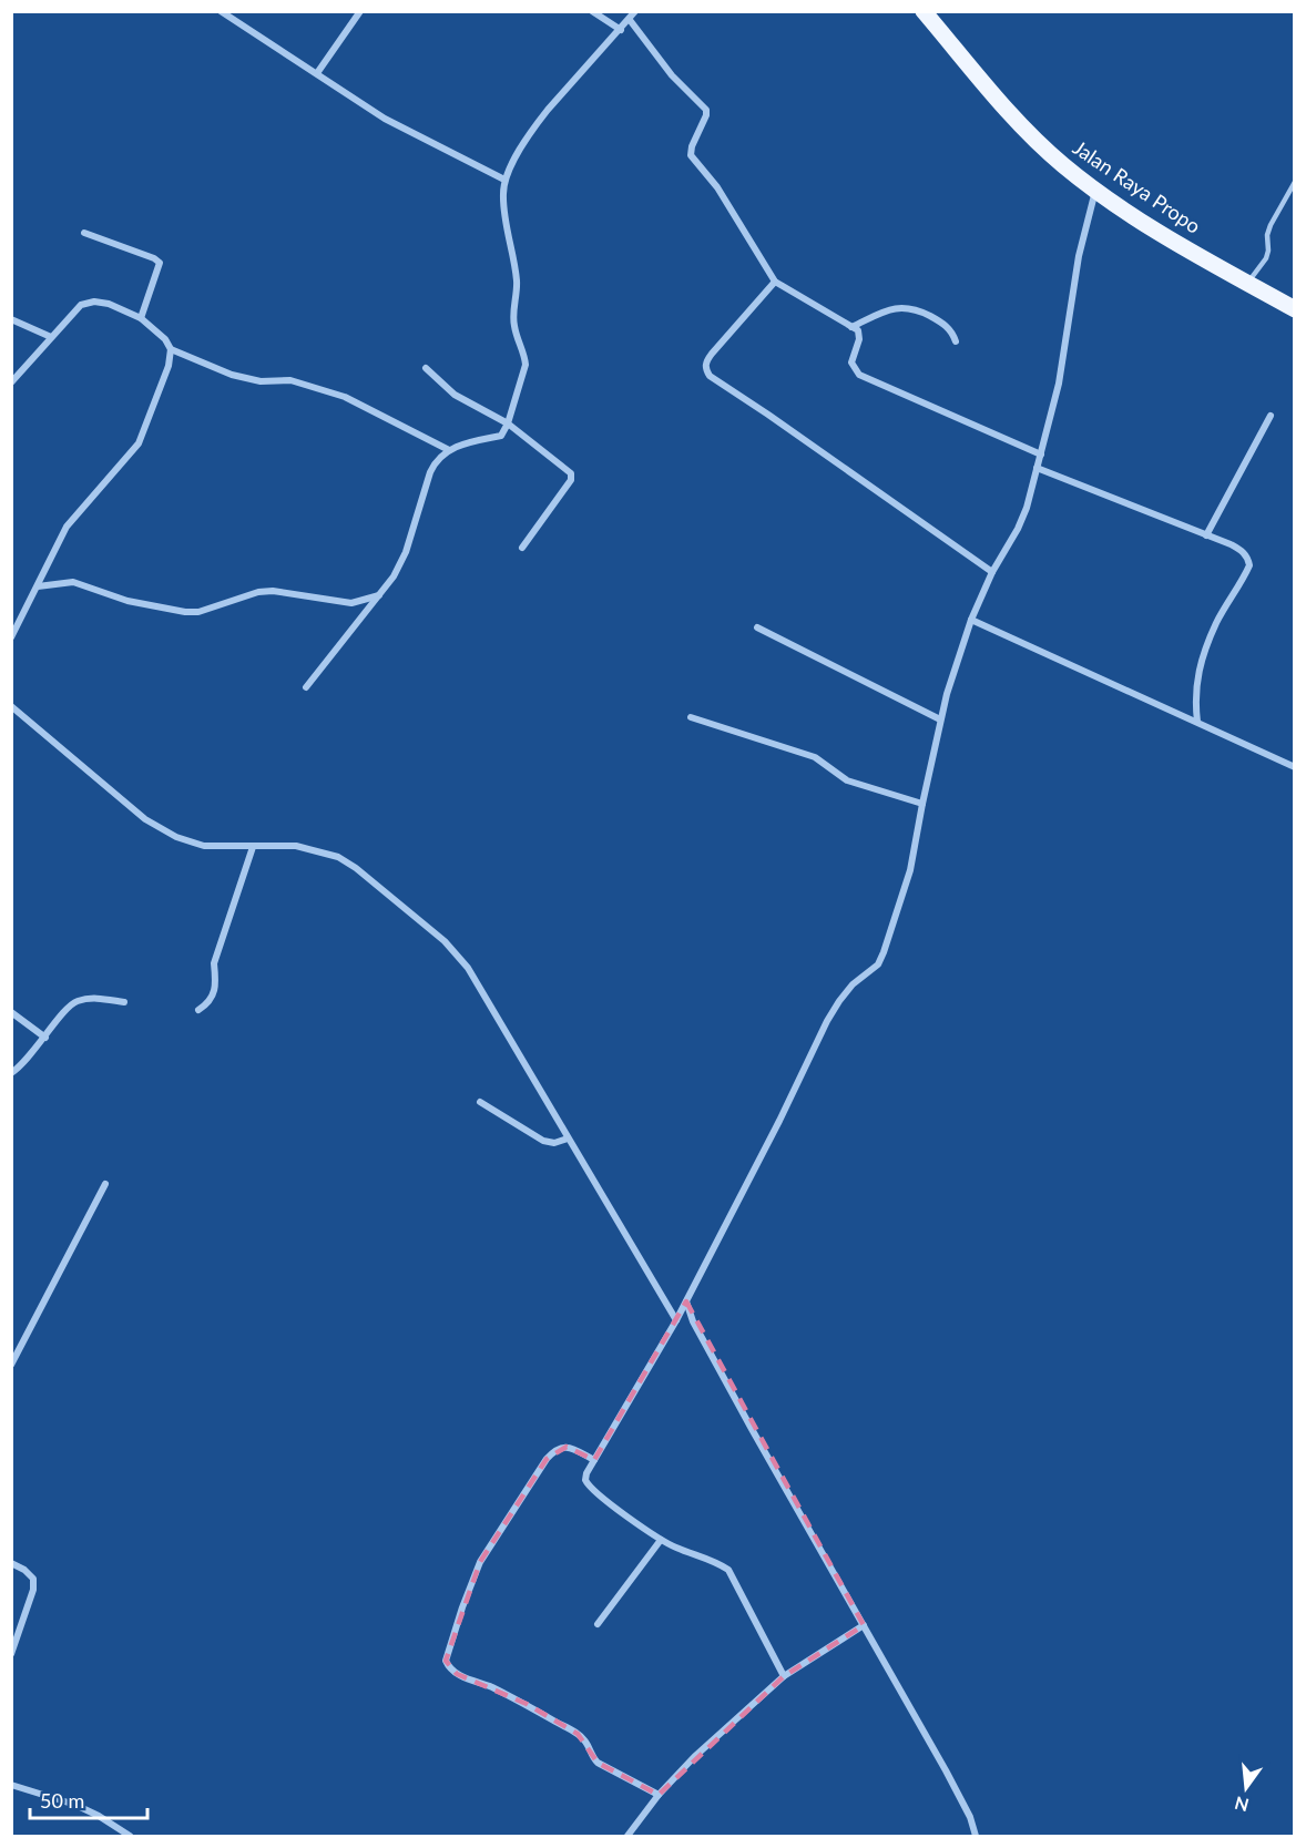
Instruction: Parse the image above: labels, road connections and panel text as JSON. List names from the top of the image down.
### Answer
{
  "streets": {
    "main road": ["Jalan Raya Propo"]
  },
  "scale_bar": "50 m",
  "north": "bottom"
}
